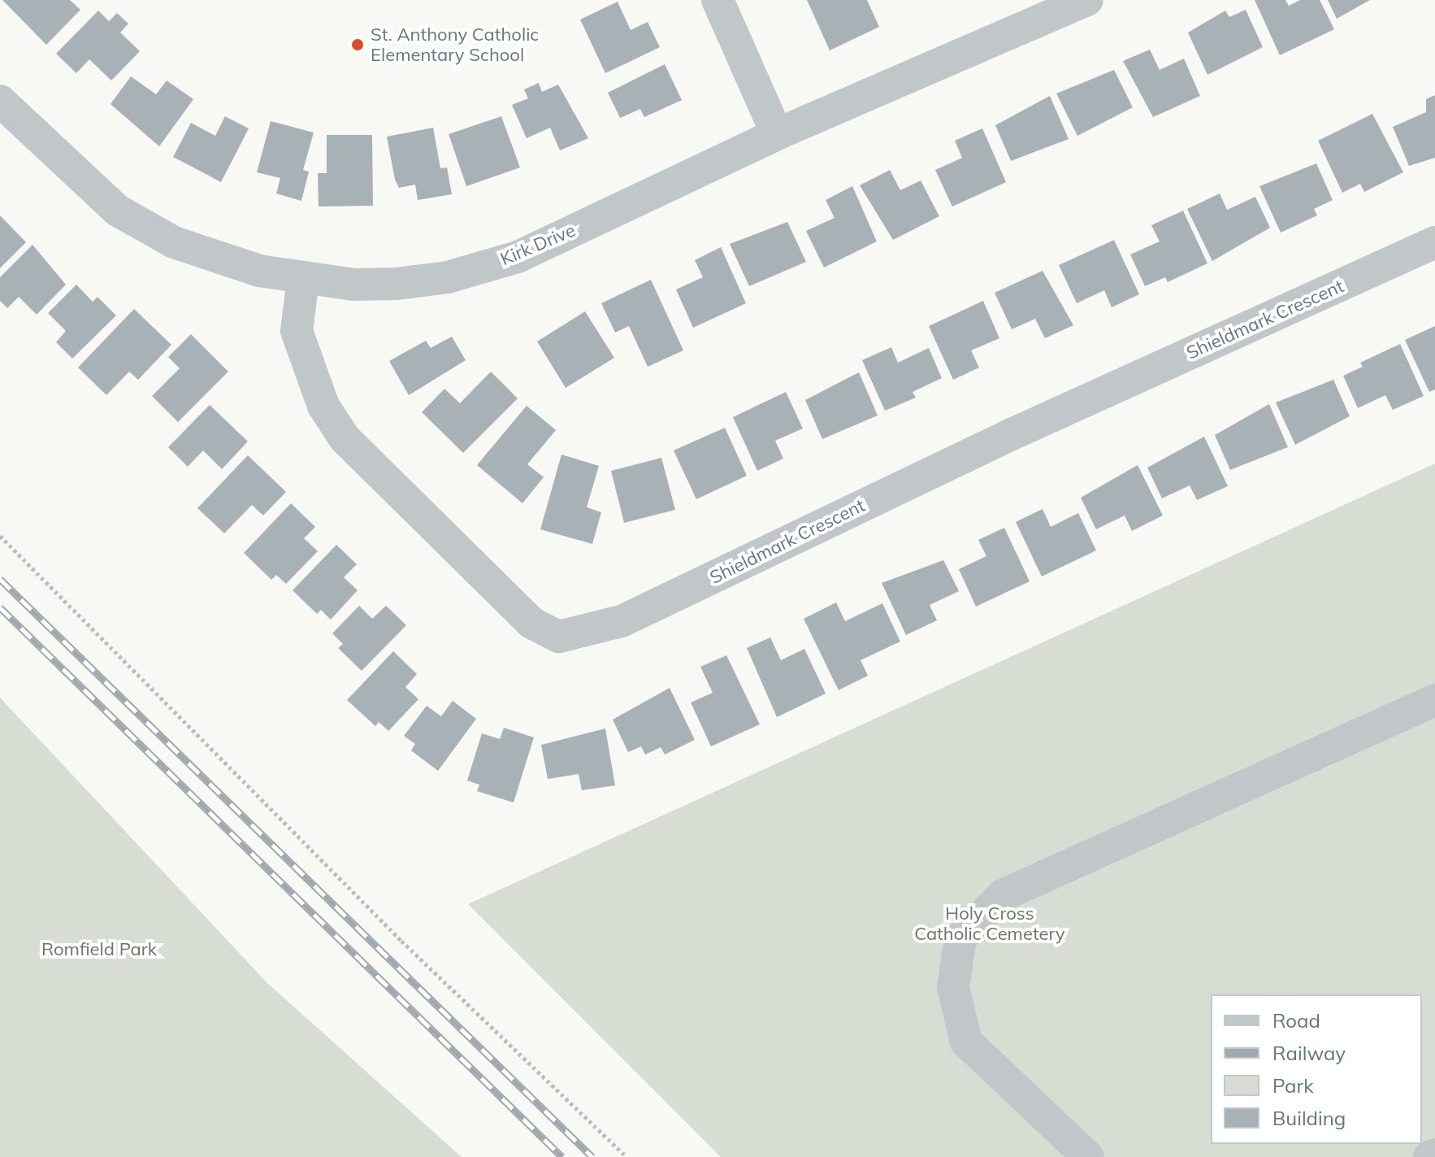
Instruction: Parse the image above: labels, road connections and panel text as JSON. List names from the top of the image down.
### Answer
{
  "streets": {
    "street": ["Kirk Drive", "Shieldmark Crescent"]
  },
  "crossings": [
    ["Kirk Drive", "Shieldmark Crescent"]
  ],
  "parks": ["Holy Cross Catholic Cemetery", "Romfield Park"],
  "places": ["St. Anthony Catholic Elementary School"],
  "legend": [
    "Road",
    "Railway",
    "Park",
    "Building"
  ]
}
